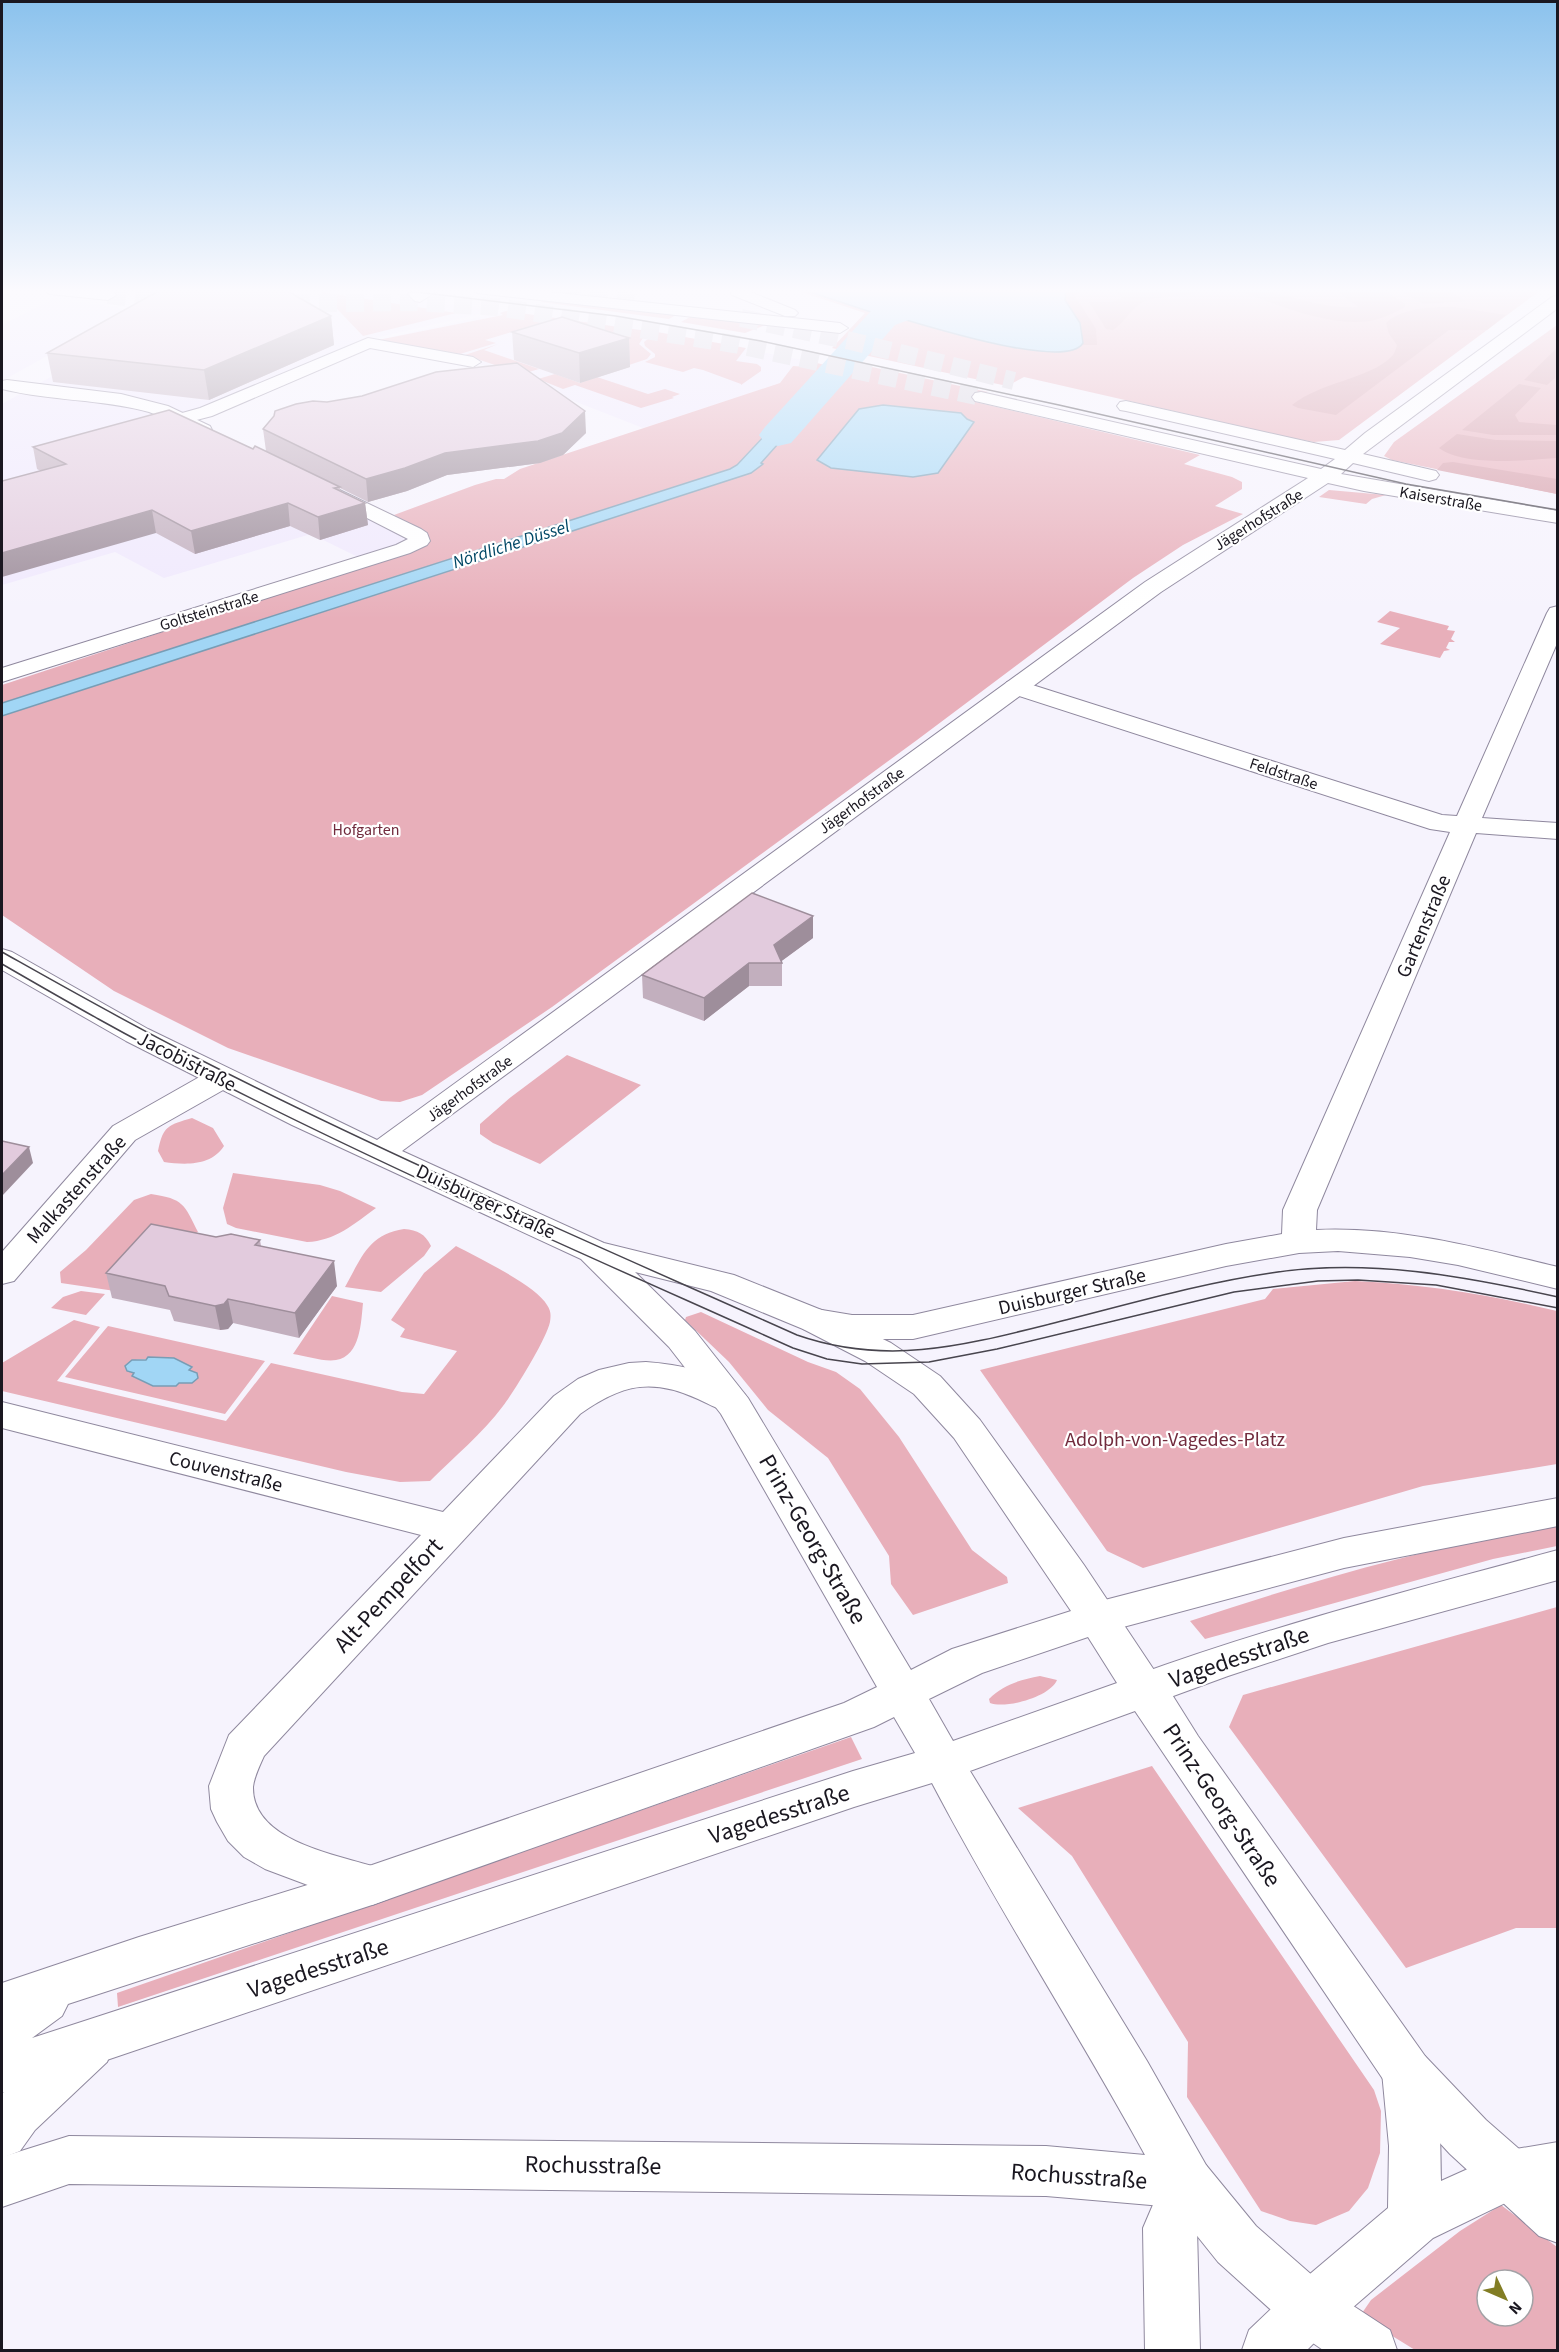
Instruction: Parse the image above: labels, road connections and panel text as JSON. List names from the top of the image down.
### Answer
{
  "streets": {
    "main road": [
      "Kaiserstraße",
      "Jägerhofstraße",
      "Goltsteinstraße",
      "Feldstraße",
      "Gartenstraße",
      "Jacobistraße",
      "Malkastenstraße",
      "Duisburger Straße",
      "Couvenstraße",
      "Prinz-Georg-Straße",
      "Alt-Pempelfort",
      "Vagedesstraße",
      "Rochusstraße"
    ]
  },
  "crossings": [
    ["Kaiserstraße", "Jägerhofstraße"],
    ["Jägerhofstraße", "Feldstraße"],
    ["Jägerhofstraße", "Jacobistraße"],
    ["Jägerhofstraße", "Duisburger Straße"],
    ["Feldstraße", "Gartenstraße"],
    ["Gartenstraße", "Duisburger Straße"],
    ["Jacobistraße", "Malkastenstraße"],
    ["Jacobistraße", "Duisburger Straße"],
    ["Duisburger Straße", "Prinz-Georg-Straße"],
    ["Duisburger Straße", "Alt-Pempelfort"],
    ["Couvenstraße", "Alt-Pempelfort"],
    ["Prinz-Georg-Straße", "Alt-Pempelfort"],
    ["Prinz-Georg-Straße", "Vagedesstraße"],
    ["Prinz-Georg-Straße", "Rochusstraße"]
  ],
  "water": ["Nördliche Düssel"],
  "parks": ["Hofgarten", "Adolph-von-Vagedes-Platz"],
  "north": "bottom right"
}
